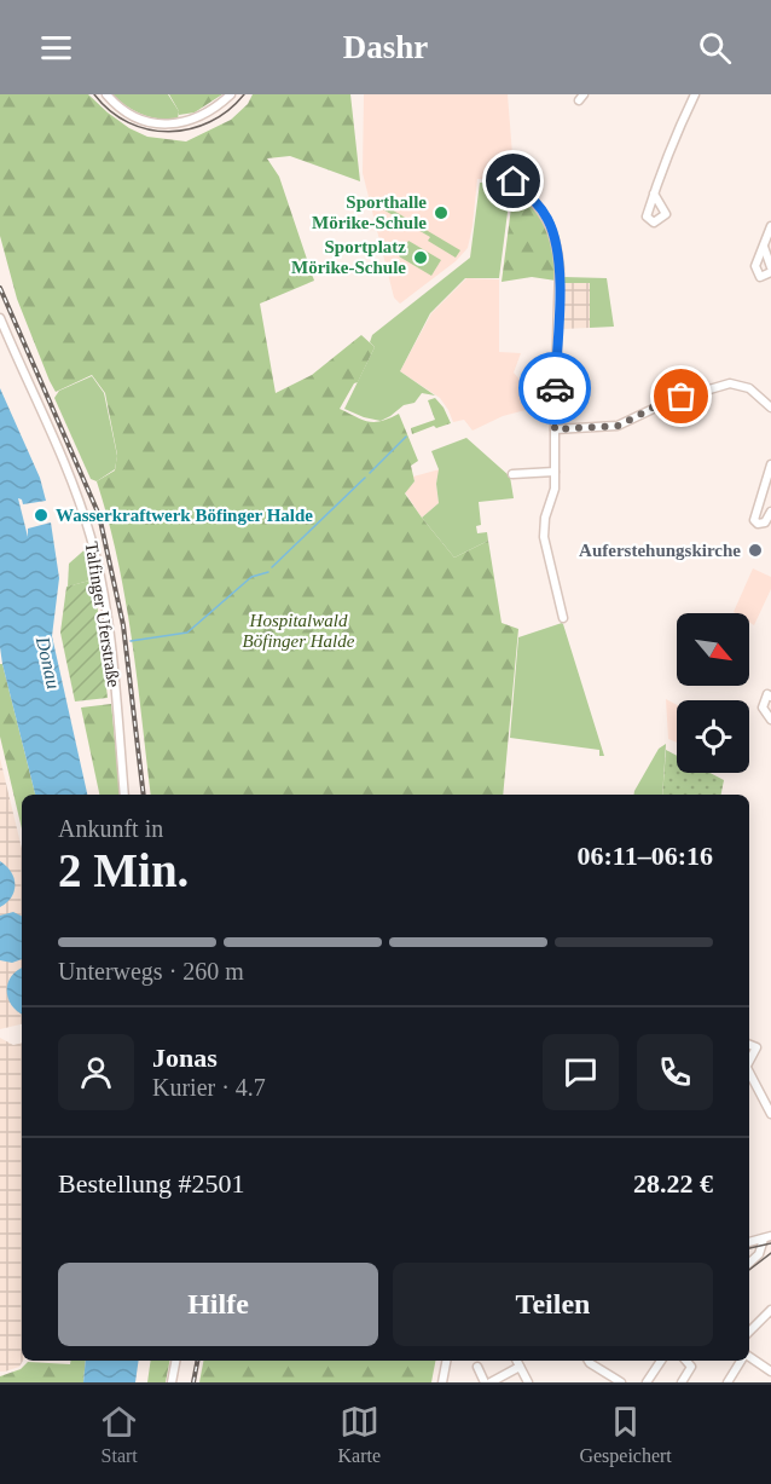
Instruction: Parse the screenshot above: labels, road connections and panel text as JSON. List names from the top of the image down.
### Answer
{
  "streets": {
    "street": ["Talfinger Uferstraße"]
  },
  "water": ["Donau"],
  "parks": ["Hospitalwald Böfinger Halde"],
  "places": [
    "Sporthalle Mörike-Schule",
    "Sportplatz Mörike-Schule",
    "Wasserkraftwerk Böfinger Halde",
    "Auferstehungskirche"
  ],
  "north": "bottom right",
  "page": {
    "header": "Dashr",
    "heading": ["2 Min.", "Ankunft in", "06:11–06:16"],
    "panel": [
      "Jonas",
      "Kurier · 4.7",
      "Bestellung #2501",
      "28.22 €"
    ],
    "bar": "Unterwegs · 260 m",
    "buttons": ["Hilfe", "Teilen"],
    "tabs": ["Start", "Karte", "Gespeichert"]
  }
}
